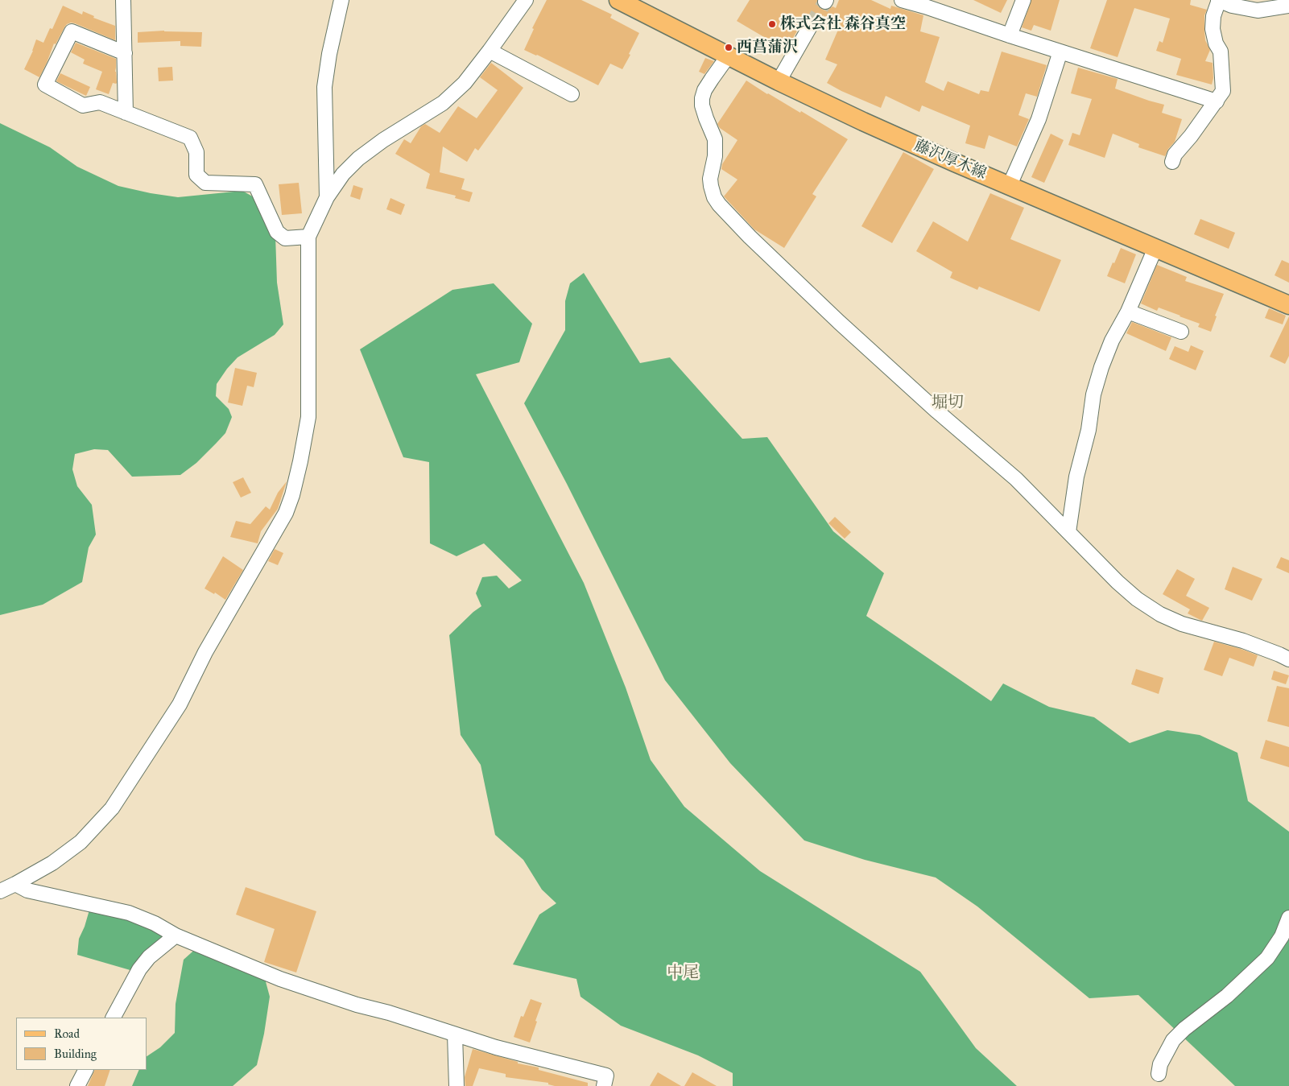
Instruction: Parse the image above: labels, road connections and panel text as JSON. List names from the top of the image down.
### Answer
{
  "streets": {
    "main road": ["藤沢厚木線"]
  },
  "districts": ["堀切", "中尾"],
  "places": ["株式会社 森谷真空", "西菖蒲沢"],
  "legend": ["Road", "Building"]
}
